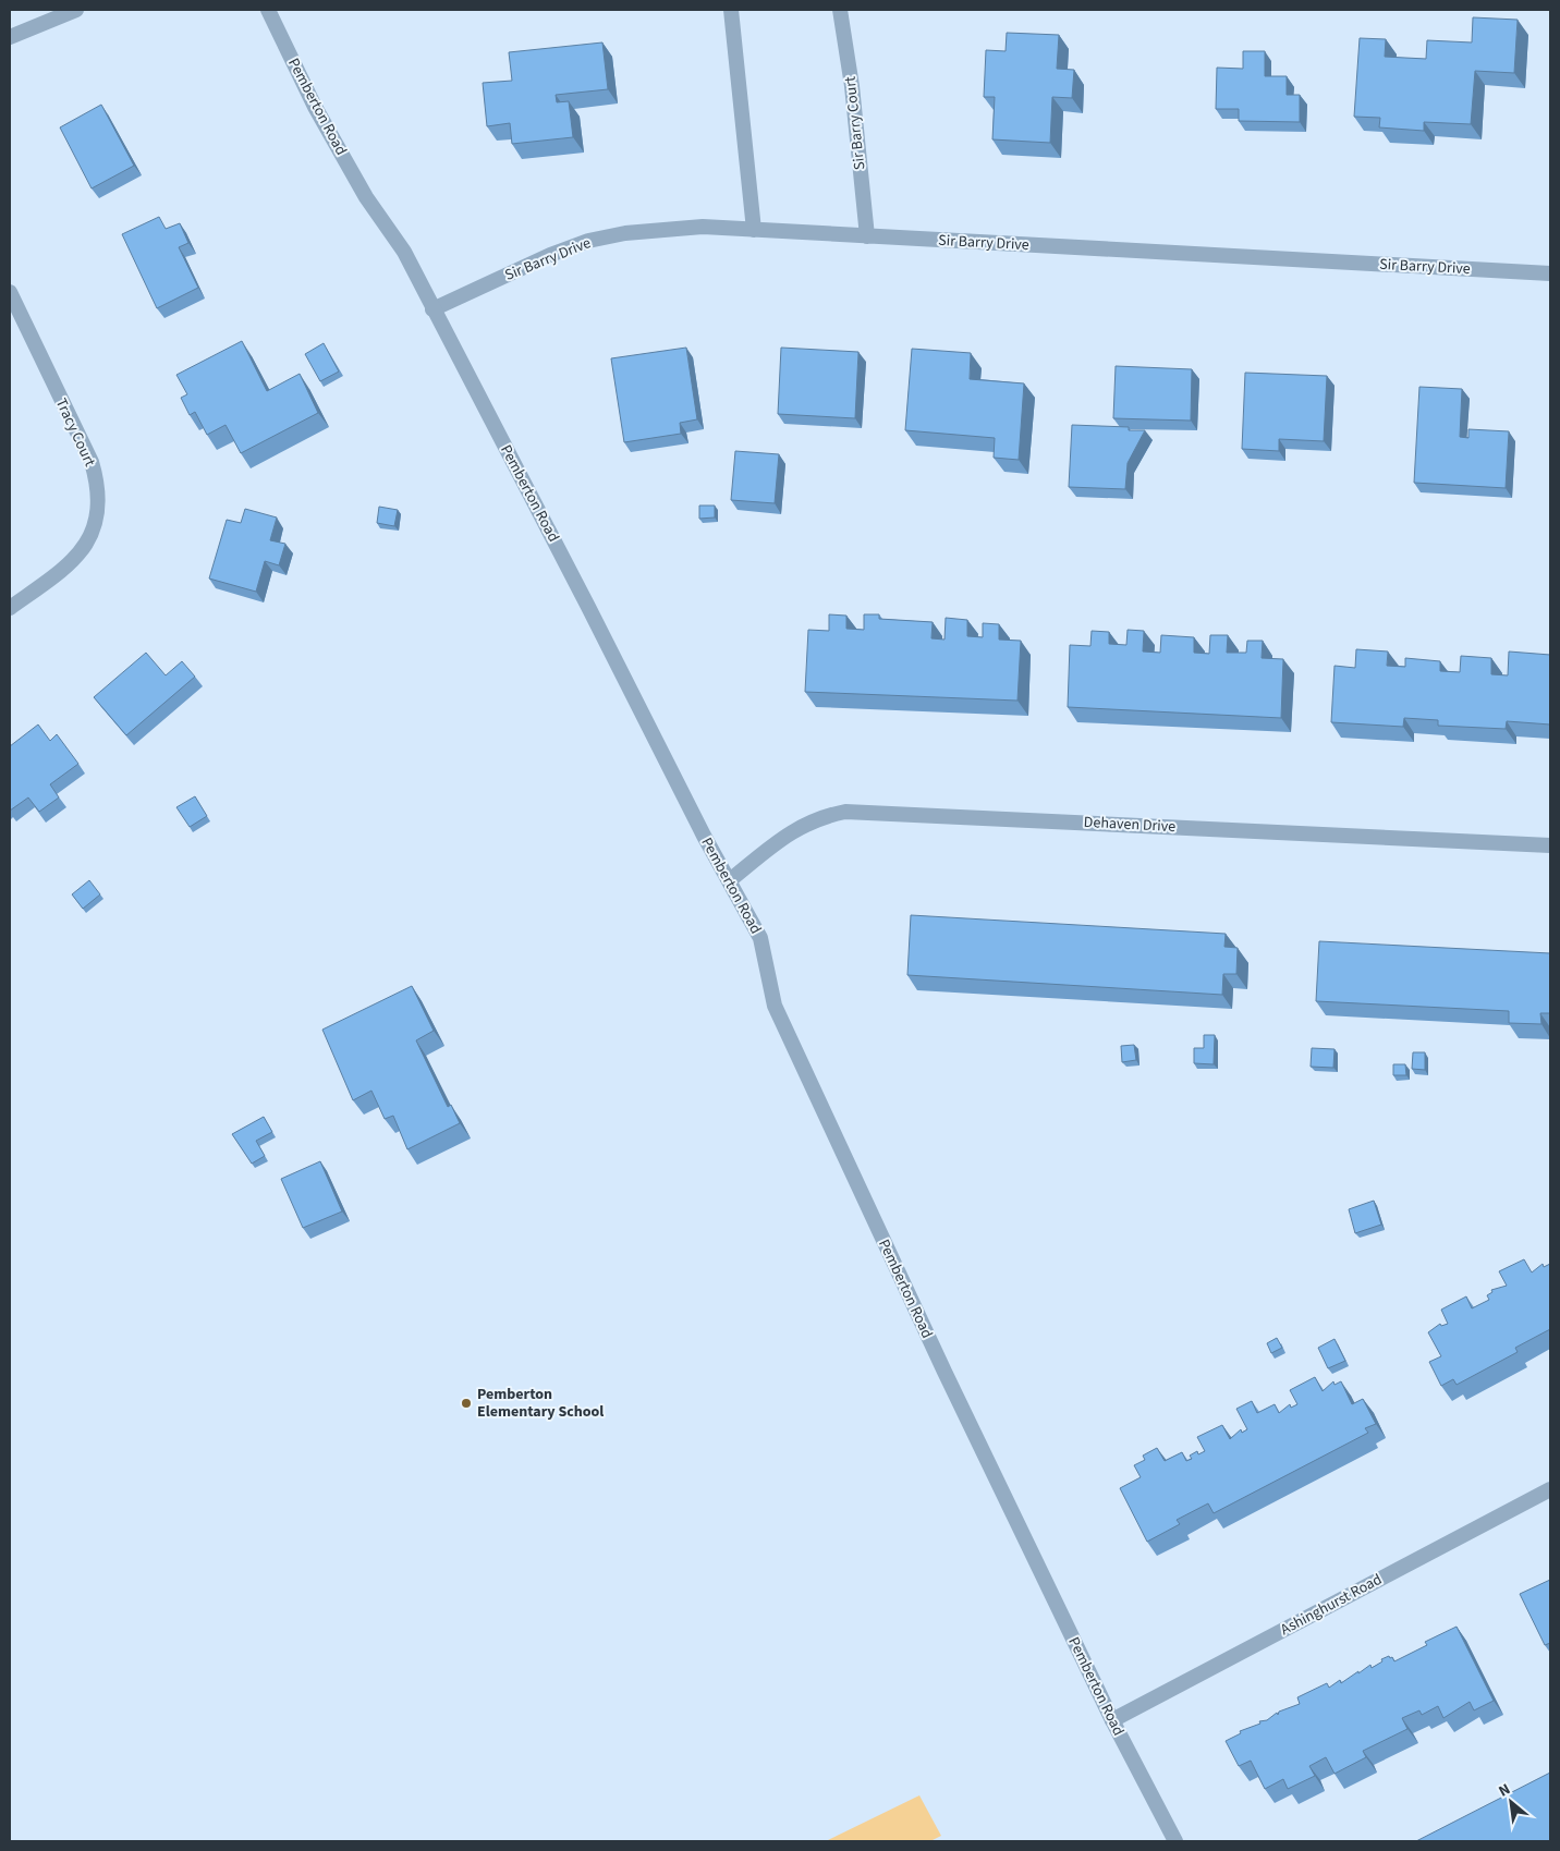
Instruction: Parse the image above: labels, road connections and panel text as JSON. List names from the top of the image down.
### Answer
{
  "streets": {
    "street": [
      "Pemberton Road",
      "Sir Barry Court",
      "Sir Barry Drive",
      "Tracy Court",
      "Dehaven Drive",
      "Ashinghurst Road"
    ]
  },
  "crossings": [
    ["Pemberton Road", "Sir Barry Drive"],
    ["Pemberton Road", "Dehaven Drive"],
    ["Pemberton Road", "Ashinghurst Road"],
    ["Sir Barry Court", "Sir Barry Drive"]
  ],
  "places": ["Pemberton Elementary School"],
  "north": "top left"
}
